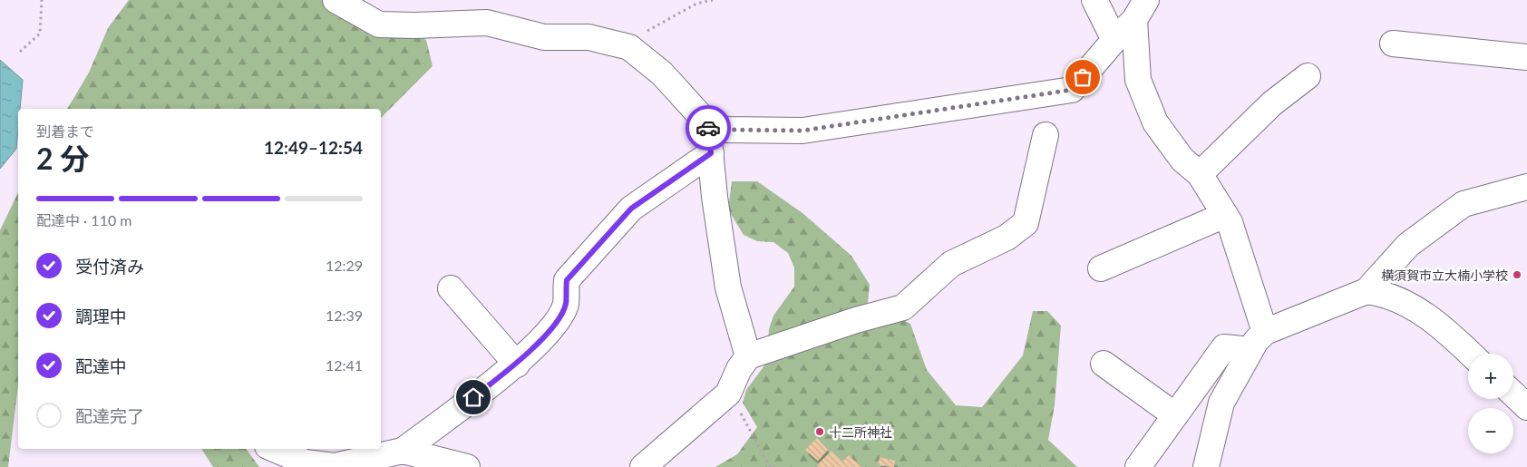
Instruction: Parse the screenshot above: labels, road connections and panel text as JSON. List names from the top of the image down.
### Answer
{
  "places": ["横須賀市立大楠小学校", "十二所神社"],
  "page": {
    "heading": ["2 分", "到着まで", "12:49–12:54"],
    "bar": "配達中 · 110 m",
    "list": [
      ["受付済み", "12:29"],
      ["調理中", "12:39"],
      ["配達中", "12:41"],
      "配達完了"
    ],
    "map_buttons": ["+", "−"]
  }
}
